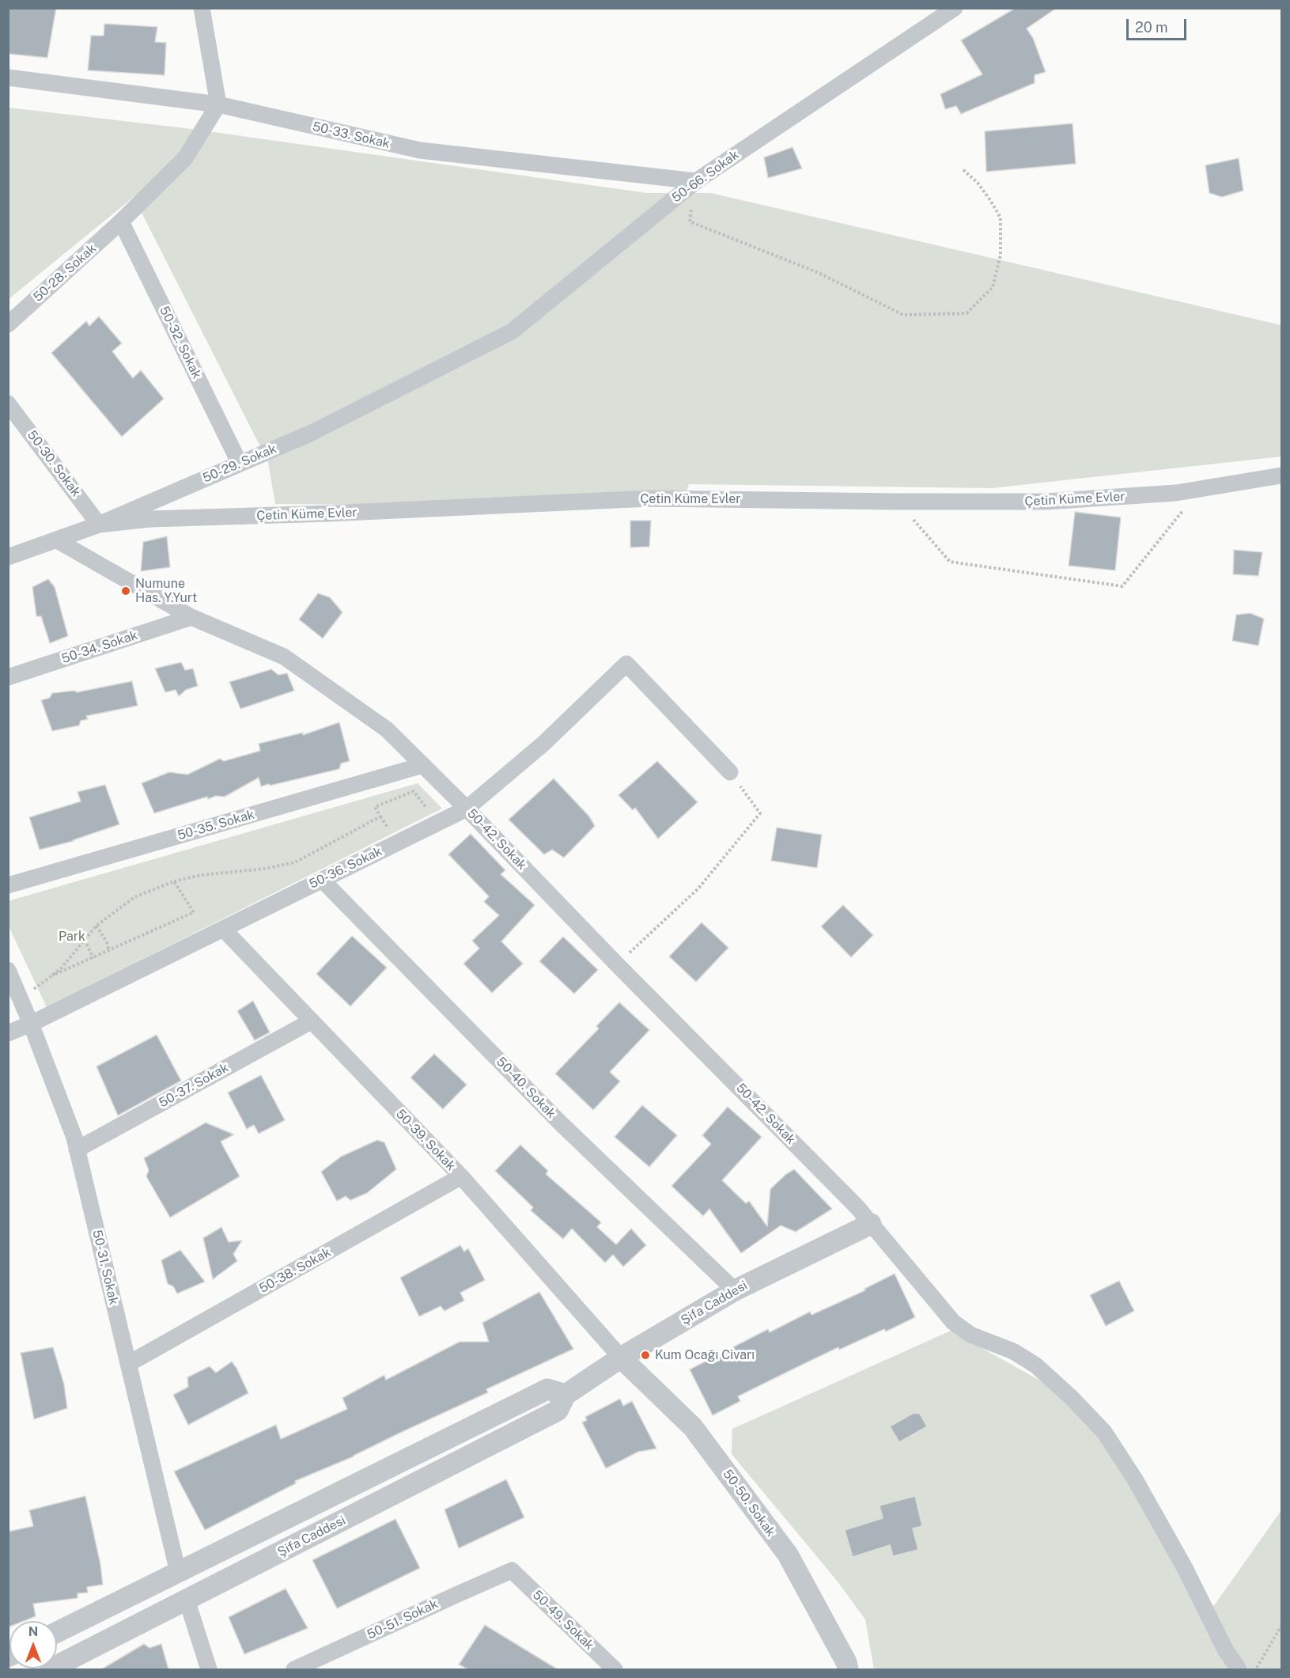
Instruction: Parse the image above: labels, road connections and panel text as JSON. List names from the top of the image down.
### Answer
{
  "streets": {
    "street": [
      "50-33. Sokak",
      "50-66. Sokak",
      "50-28. Sokak",
      "50-32. Sokak",
      "50-30. Sokak",
      "50-29. Sokak",
      "Çetin Küme Evler",
      "50-34. Sokak",
      "50-35. Sokak",
      "50-42. Sokak",
      "50-36. Sokak",
      "50-37. Sokak",
      "50-40. Sokak",
      "50-39. Sokak",
      "50-31. Sokak",
      "50-38. Sokak",
      "Şifa Caddesi",
      "50-50. Sokak",
      "50-51. Sokak",
      "50-49. Sokak"
    ]
  },
  "crossings": [
    ["50-33. Sokak", "50-66. Sokak"],
    ["50-33. Sokak", "50-28. Sokak"],
    ["50-66. Sokak", "50-29. Sokak"],
    ["50-28. Sokak", "50-32. Sokak"],
    ["50-32. Sokak", "50-29. Sokak"],
    ["50-30. Sokak", "50-29. Sokak"],
    ["50-30. Sokak", "Çetin Küme Evler"],
    ["50-29. Sokak", "Çetin Küme Evler"],
    ["50-29. Sokak", "50-42. Sokak"],
    ["50-34. Sokak", "50-42. Sokak"],
    ["50-35. Sokak", "50-42. Sokak"],
    ["50-42. Sokak", "50-36. Sokak"],
    ["50-42. Sokak", "Şifa Caddesi"],
    ["50-36. Sokak", "50-40. Sokak"],
    ["50-36. Sokak", "50-39. Sokak"],
    ["50-36. Sokak", "50-31. Sokak"],
    ["50-37. Sokak", "50-39. Sokak"],
    ["50-37. Sokak", "50-31. Sokak"],
    ["50-40. Sokak", "Şifa Caddesi"],
    ["50-39. Sokak", "50-38. Sokak"],
    ["50-39. Sokak", "Şifa Caddesi"],
    ["50-39. Sokak", "50-50. Sokak"],
    ["50-31. Sokak", "50-38. Sokak"],
    ["50-31. Sokak", "Şifa Caddesi"],
    ["Şifa Caddesi", "50-50. Sokak"],
    ["50-51. Sokak", "50-49. Sokak"]
  ],
  "parks": ["Park"],
  "places": ["Numune Has. Y.Yurt", "Kum Ocağı Civarı"],
  "scale_bar": "20 m",
  "north": "top"
}
